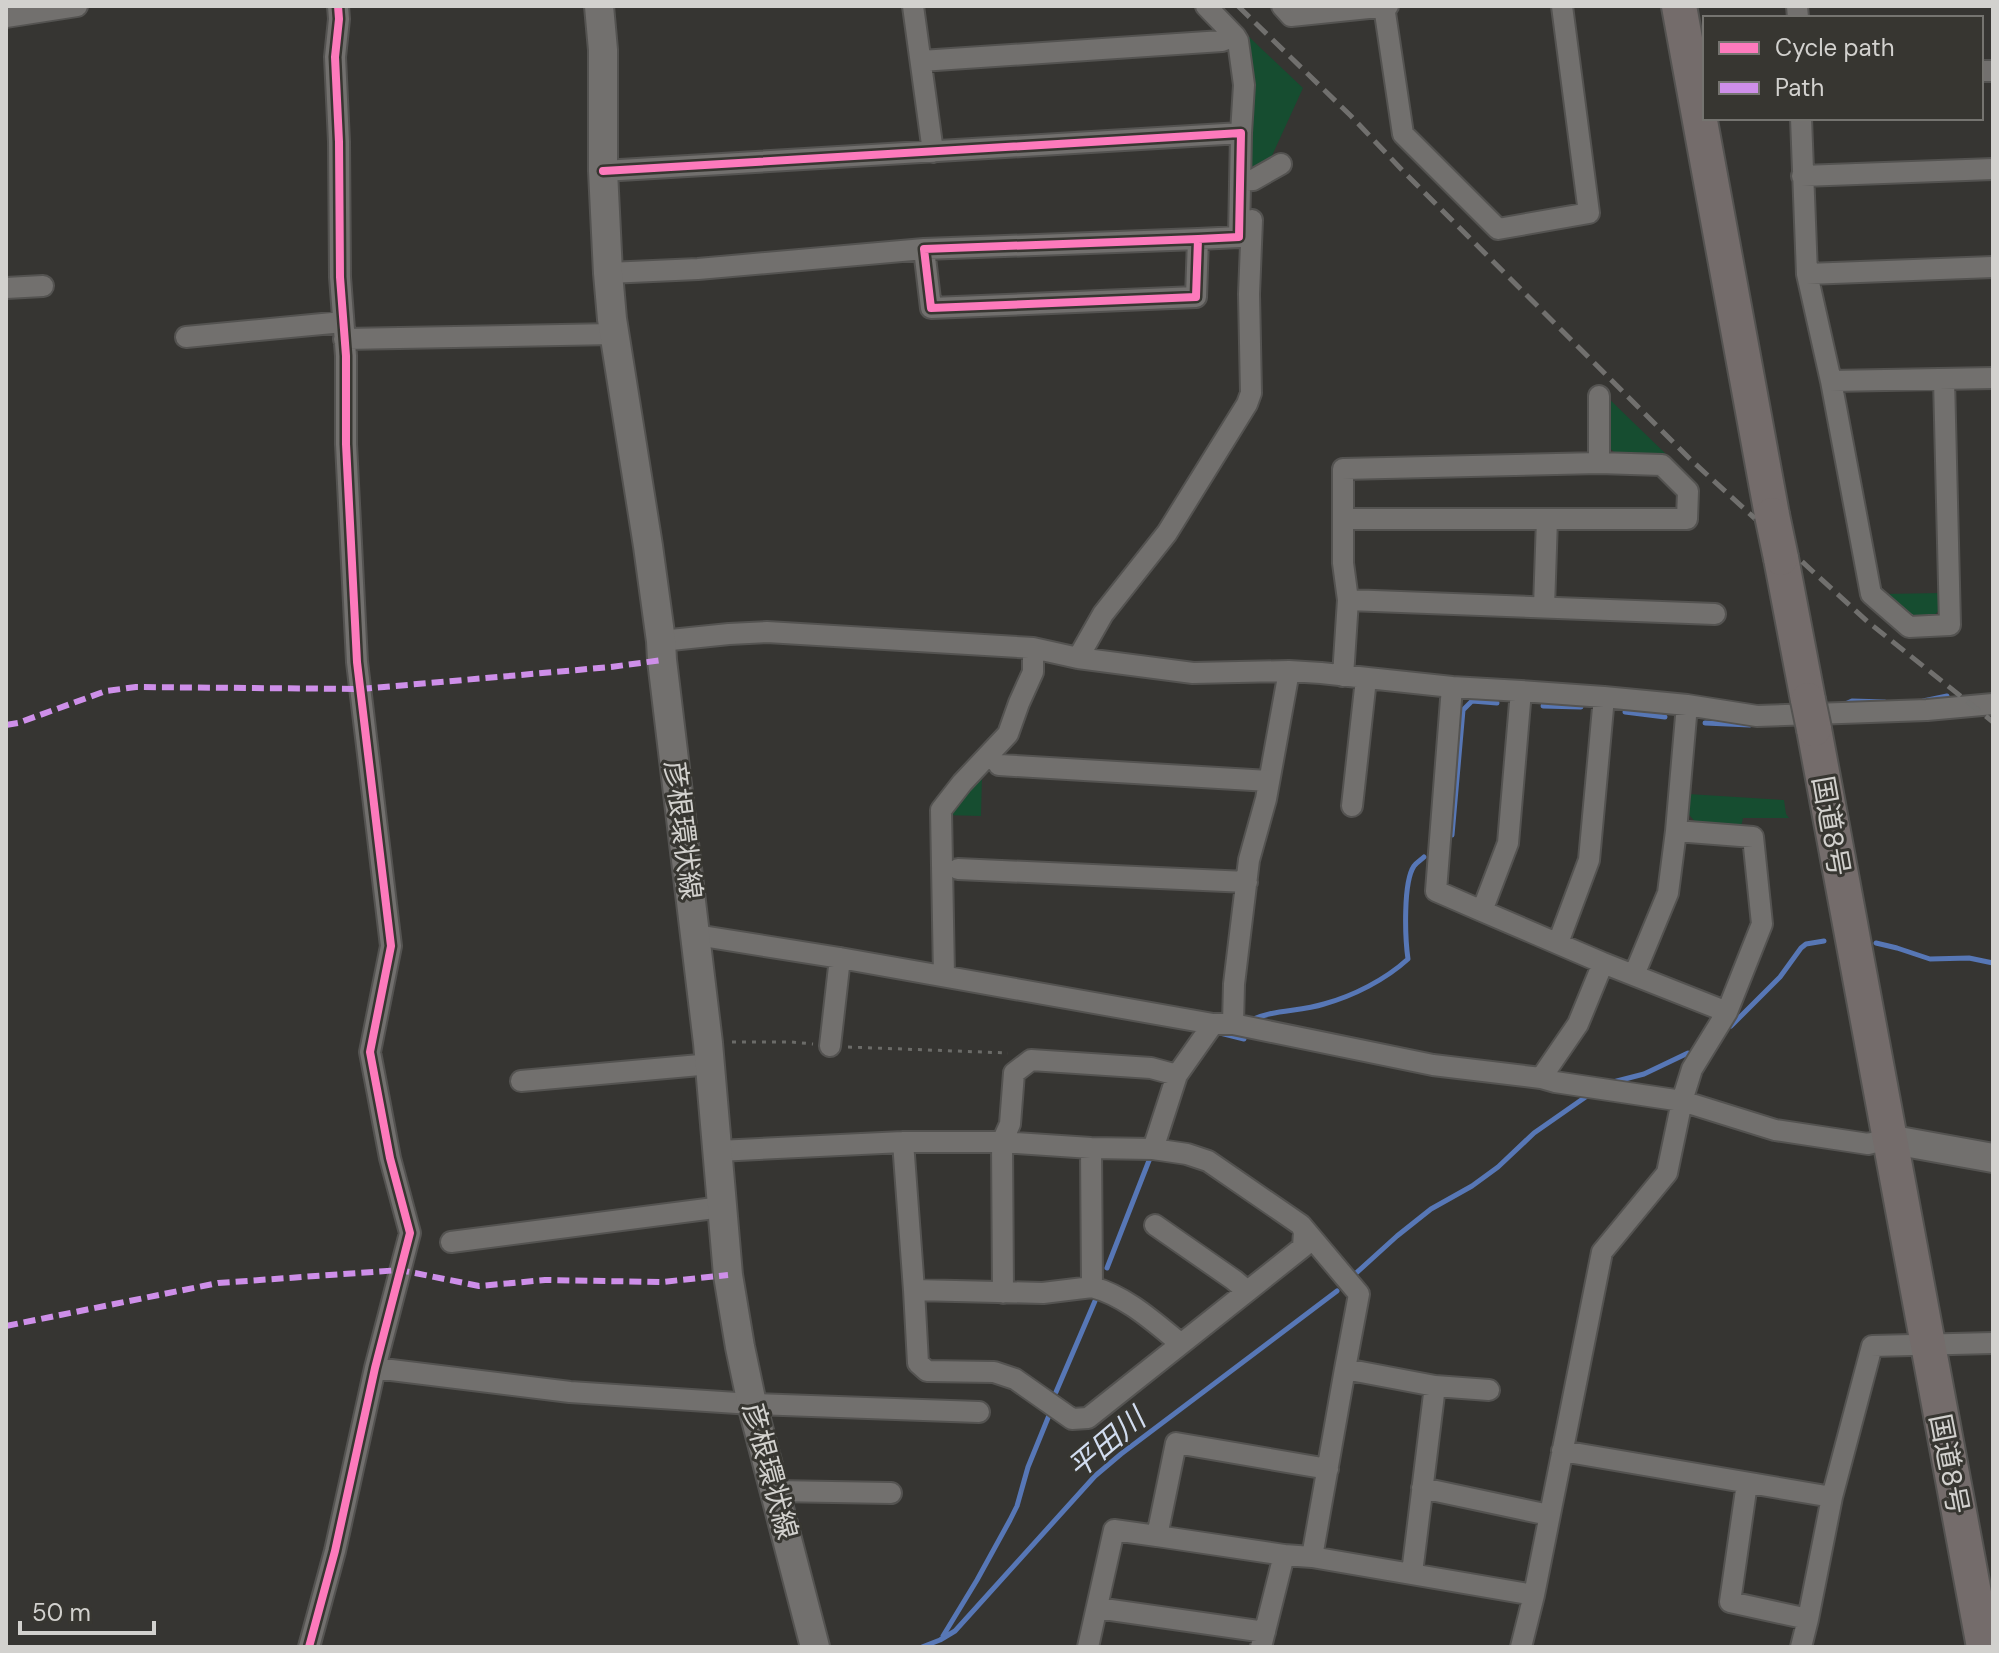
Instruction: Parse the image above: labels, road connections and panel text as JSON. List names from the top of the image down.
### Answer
{
  "streets": {
    "highway": ["国道8号"],
    "main road": ["彦根環状線"]
  },
  "water": ["平田川"],
  "legend": ["Cycle path", "Path"],
  "scale_bar": "50 m"
}
